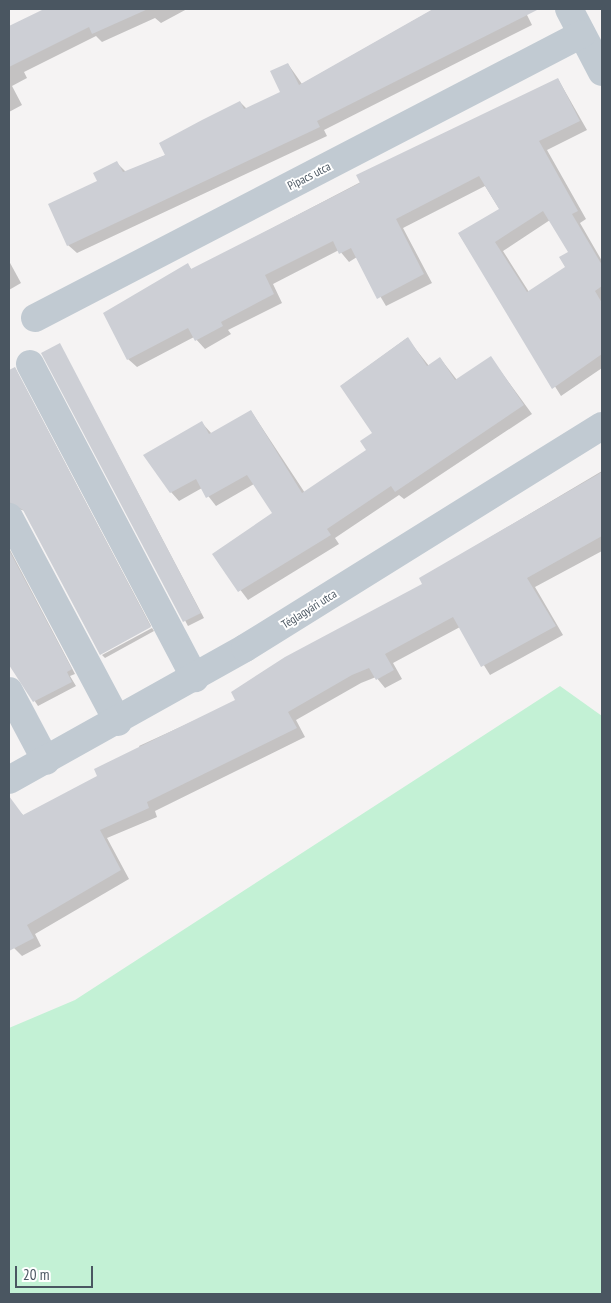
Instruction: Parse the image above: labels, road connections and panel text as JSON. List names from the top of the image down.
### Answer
{
  "streets": {
    "street": ["Pipacs utca", "Téglagyári utca"]
  },
  "scale_bar": "20 m"
}
